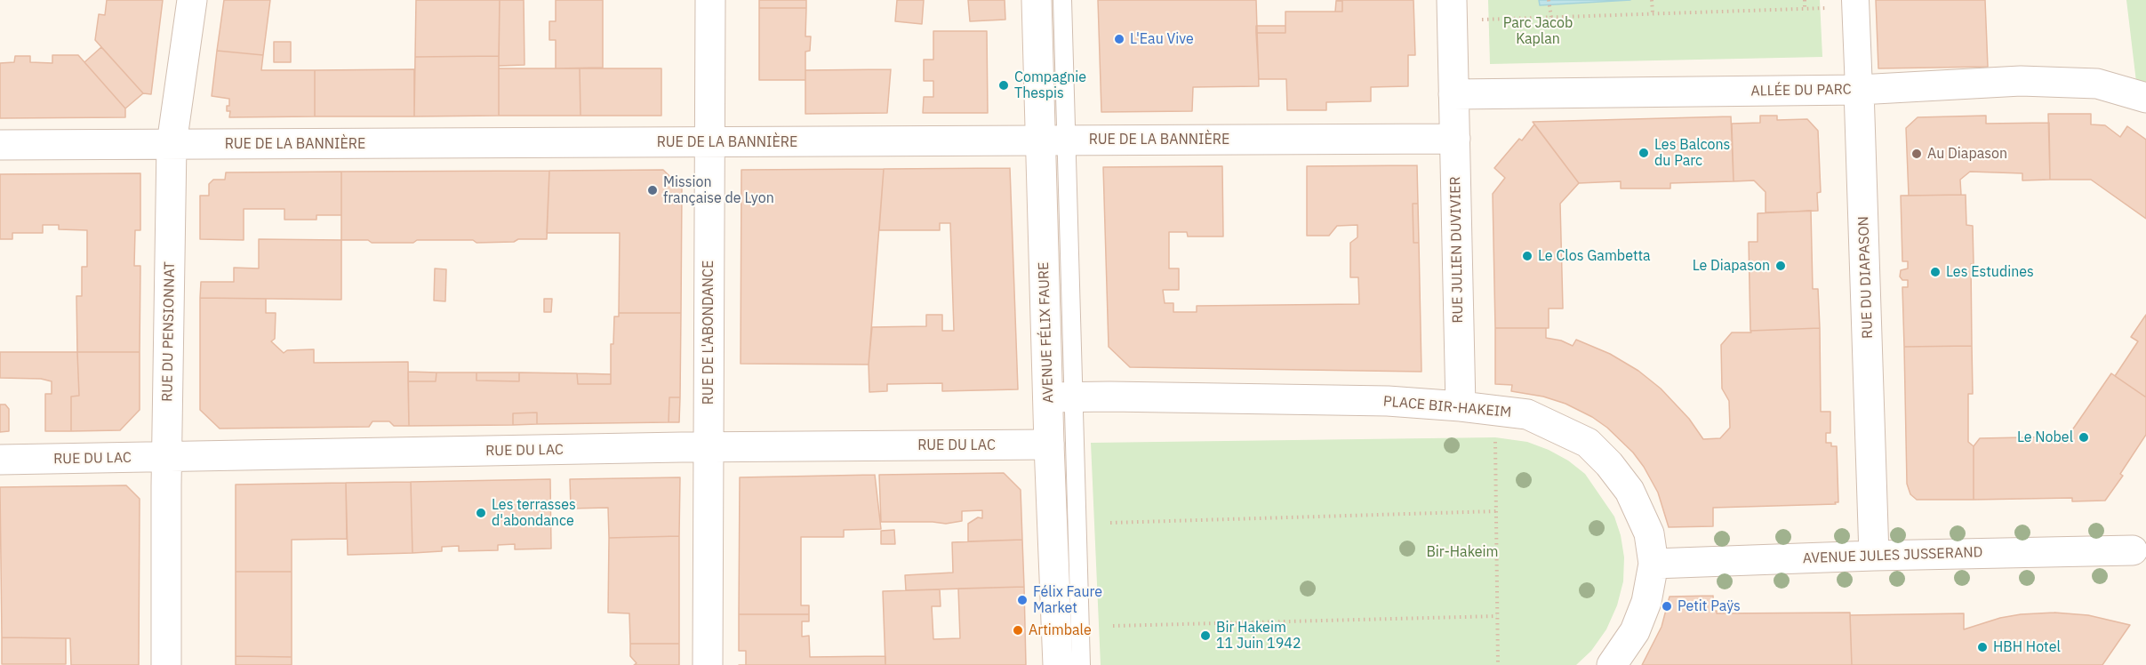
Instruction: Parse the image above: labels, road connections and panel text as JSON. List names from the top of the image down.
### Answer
{
  "streets": {
    "street": [
      "ALLÉE DU PARC",
      "RUE DE LA BANNIÈRE",
      "RUE JULIEN DUVIVIER",
      "RUE DU DIAPASON",
      "RUE DU PENSIONNAT",
      "RUE DE L'ABONDANCE",
      "AVENUE FÉLIX FAURE",
      "PLACE BIR-HAKEIM",
      "RUE DU LAC",
      "AVENUE JULES JUSSERAND"
    ]
  },
  "crossings": [
    ["ALLÉE DU PARC", "RUE JULIEN DUVIVIER"],
    ["ALLÉE DU PARC", "RUE DU DIAPASON"],
    ["RUE DE LA BANNIÈRE", "RUE JULIEN DUVIVIER"],
    ["RUE DE LA BANNIÈRE", "RUE DU PENSIONNAT"],
    ["RUE DE LA BANNIÈRE", "RUE DE L'ABONDANCE"],
    ["RUE DE LA BANNIÈRE", "AVENUE FÉLIX FAURE"],
    ["RUE JULIEN DUVIVIER", "PLACE BIR-HAKEIM"],
    ["RUE DU DIAPASON", "AVENUE JULES JUSSERAND"],
    ["RUE DU PENSIONNAT", "RUE DU LAC"],
    ["RUE DE L'ABONDANCE", "RUE DU LAC"],
    ["AVENUE FÉLIX FAURE", "PLACE BIR-HAKEIM"],
    ["AVENUE FÉLIX FAURE", "RUE DU LAC"],
    ["PLACE BIR-HAKEIM", "AVENUE JULES JUSSERAND"]
  ],
  "parks": ["Parc Jacob Kaplan", "Bir-Hakeim"],
  "places": [
    "L'Eau Vive",
    "Compagnie Thespis",
    "Les Balcons du Parc",
    "Au Diapason",
    "Mission française de Lyon",
    "Le Clos Gambetta",
    "Le Diapason",
    "Les Estudines",
    "Le Nobel",
    "Les terrasses d'abondance",
    "Félix Faure Market",
    "Petit Paÿs",
    "Artimbale",
    "Bir Hakeim 11 Juin 1942",
    "HBH Hotel"
  ]
}
